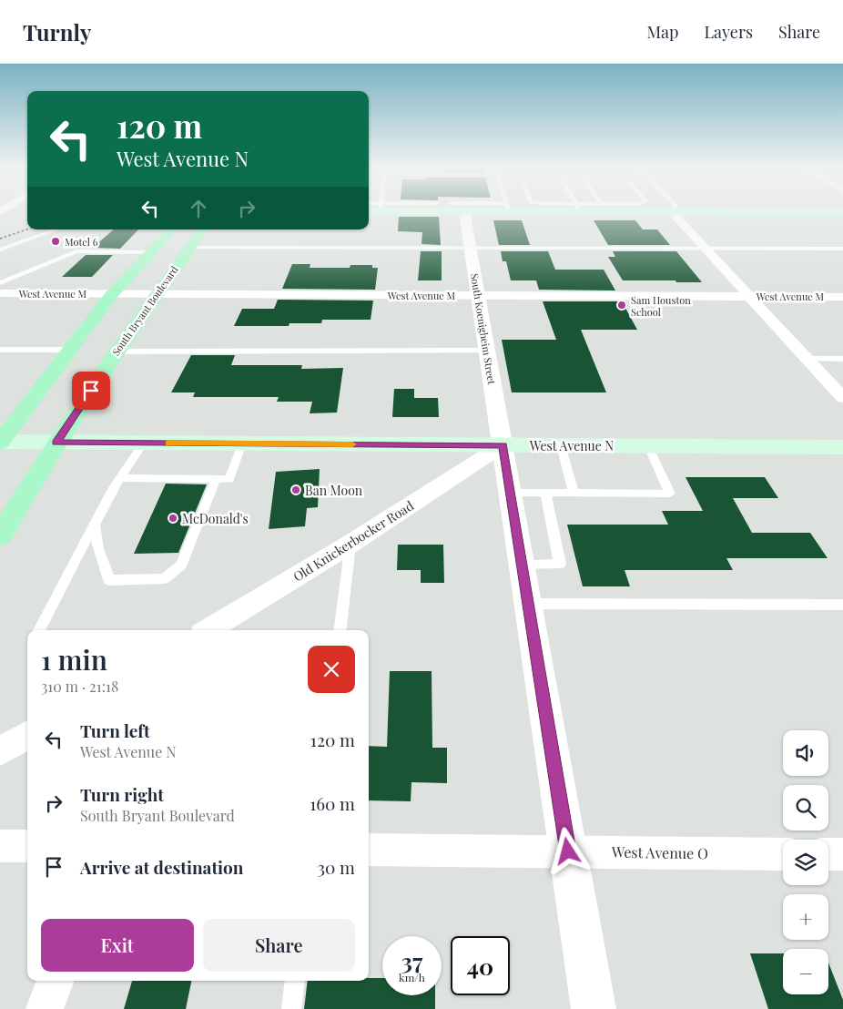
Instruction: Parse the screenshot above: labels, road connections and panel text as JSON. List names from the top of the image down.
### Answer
{
  "streets": {
    "main road": ["South Bryant Boulevard", "West Avenue N"],
    "street": [
      "West Avenue M",
      "South Koenigheim Street",
      "Old Knickerbocker Road",
      "West Avenue O"
    ]
  },
  "crossings": [
    ["West Avenue M", "South Bryant Boulevard"],
    ["West Avenue M", "South Koenigheim Street"],
    ["South Bryant Boulevard", "West Avenue N"],
    ["South Koenigheim Street", "West Avenue N"],
    ["South Koenigheim Street", "Old Knickerbocker Road"],
    ["South Koenigheim Street", "West Avenue O"],
    ["West Avenue N", "Old Knickerbocker Road"]
  ],
  "places": [
    "Motel 6",
    "Sam Houston School",
    "Ban Moon",
    "McDonald's"
  ],
  "page": {
    "header": "Turnly",
    "nav": ["Map", "Layers", "Share"],
    "turn": ["120 m", "West Avenue N"],
    "heading": ["1 min", "310 m · 21:18"],
    "list": [
      {
        "name": "Turn left",
        "note": "West Avenue N",
        "value": "120 m"
      },
      {
        "name": "Turn right",
        "note": "South Bryant Boulevard",
        "value": "160 m"
      },
      {
        "name": "Arrive at destination",
        "value": "30 m"
      }
    ],
    "map_buttons": ["+", "−"],
    "buttons": ["Exit", "Share"],
    "speed": "37 km/h",
    "limit": "40"
  }
}
